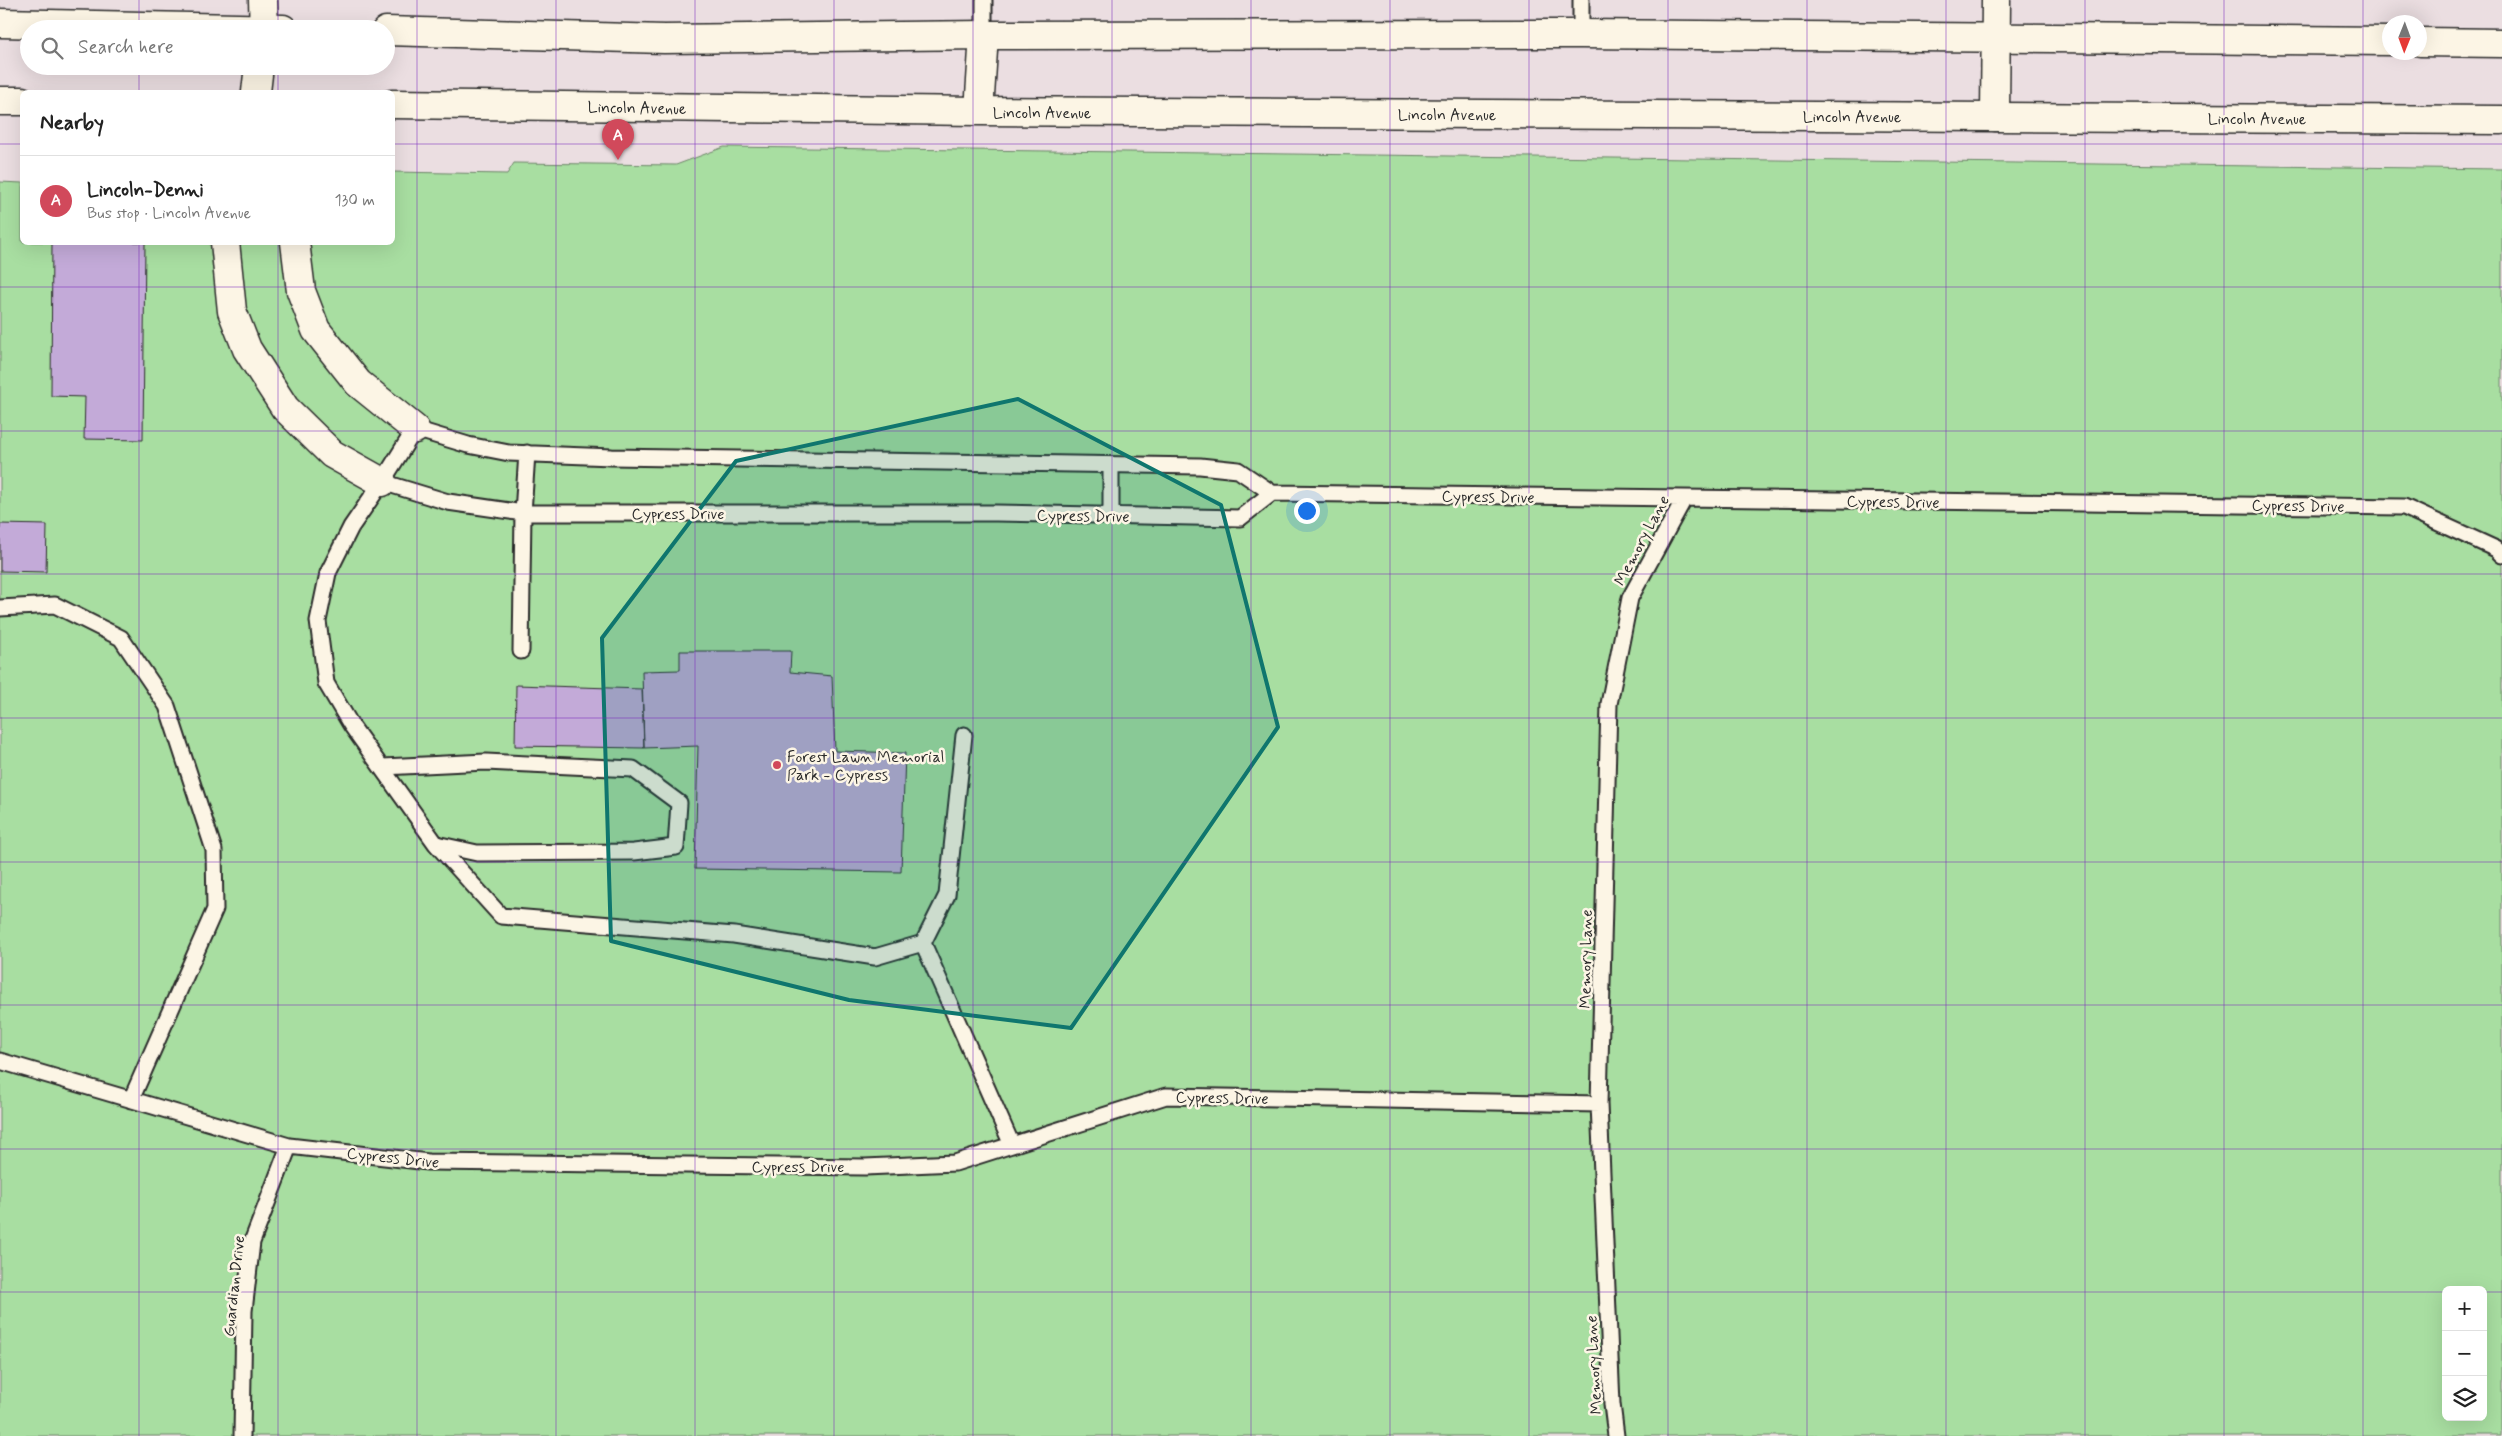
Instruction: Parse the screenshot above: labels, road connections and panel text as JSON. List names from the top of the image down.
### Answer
{
  "streets": {
    "main road": ["Lincoln Avenue", "Cypress Drive"],
    "lane": ["Memory Lane", "Guardian Drive"]
  },
  "crossings": [
    ["Cypress Drive", "Memory Lane"],
    ["Cypress Drive", "Guardian Drive"]
  ],
  "places": ["Forest Lawn Memorial Park - Cypress"],
  "north": "bottom",
  "page": {
    "search": "Search here",
    "heading": "Nearby",
    "pins": "A",
    "list": [
      {
        "mark": "A",
        "name": "Lincoln-Denni",
        "note": "Bus stop · Lincoln Avenue",
        "value": "130 m"
      }
    ],
    "map_buttons": ["+", "−"]
  }
}
